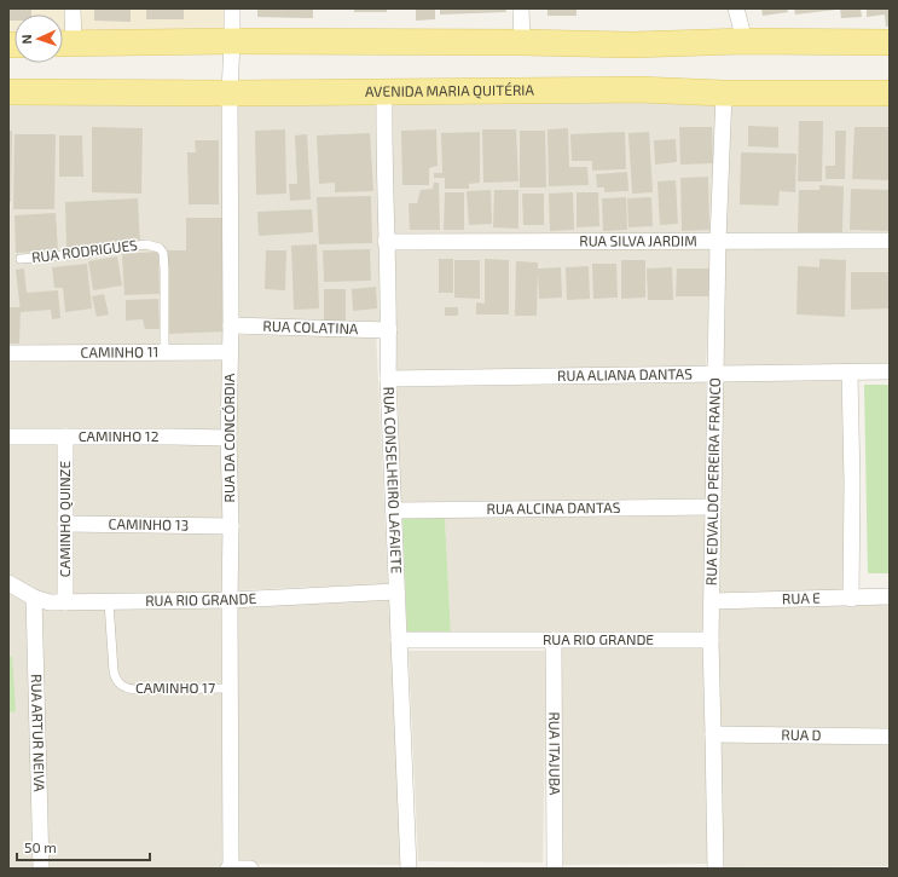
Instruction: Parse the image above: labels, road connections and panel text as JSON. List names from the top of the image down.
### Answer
{
  "streets": {
    "main road": ["AVENIDA MARIA QUITÉRIA"],
    "street": [
      "RUA SILVA JARDIM",
      "RUA COLATINA",
      "CAMINHO 11",
      "RUA ALIANA DANTAS",
      "CAMINHO 12",
      "RUA DA CONCÓRDIA",
      "RUA CONSELHEIRO LAFAIETE",
      "RUA EDVALDO PEREIRA FRANCO",
      "RUA ALCINA DANTAS",
      "CAMINHO QUINZE",
      "CAMINHO 13",
      "RUA RIO GRANDE",
      "RUA E",
      "RUA ARTUR NEIVA",
      "RUA D",
      "RUA ITAJUBA"
    ],
    "lane": ["RUA RODRIGUES", "CAMINHO 17"]
  },
  "crossings": [
    ["AVENIDA MARIA QUITÉRIA", "RUA DA CONCÓRDIA"],
    ["AVENIDA MARIA QUITÉRIA", "RUA CONSELHEIRO LAFAIETE"],
    ["AVENIDA MARIA QUITÉRIA", "RUA EDVALDO PEREIRA FRANCO"],
    ["RUA SILVA JARDIM", "RUA CONSELHEIRO LAFAIETE"],
    ["RUA SILVA JARDIM", "RUA EDVALDO PEREIRA FRANCO"],
    ["RUA RODRIGUES", "CAMINHO 11"],
    ["RUA COLATINA", "RUA DA CONCÓRDIA"],
    ["RUA COLATINA", "RUA CONSELHEIRO LAFAIETE"],
    ["CAMINHO 11", "RUA DA CONCÓRDIA"],
    ["RUA ALIANA DANTAS", "RUA CONSELHEIRO LAFAIETE"],
    ["RUA ALIANA DANTAS", "RUA EDVALDO PEREIRA FRANCO"],
    ["CAMINHO 12", "RUA DA CONCÓRDIA"],
    ["CAMINHO 12", "CAMINHO QUINZE"],
    ["RUA DA CONCÓRDIA", "CAMINHO 13"],
    ["RUA DA CONCÓRDIA", "RUA RIO GRANDE"],
    ["RUA DA CONCÓRDIA", "CAMINHO 17"],
    ["RUA CONSELHEIRO LAFAIETE", "RUA ALCINA DANTAS"],
    ["RUA CONSELHEIRO LAFAIETE", "RUA RIO GRANDE"],
    ["RUA EDVALDO PEREIRA FRANCO", "RUA ALCINA DANTAS"],
    ["RUA EDVALDO PEREIRA FRANCO", "RUA RIO GRANDE"],
    ["RUA EDVALDO PEREIRA FRANCO", "RUA E"],
    ["RUA EDVALDO PEREIRA FRANCO", "RUA D"],
    ["CAMINHO QUINZE", "CAMINHO 13"],
    ["CAMINHO QUINZE", "RUA RIO GRANDE"],
    ["RUA RIO GRANDE", "CAMINHO 17"],
    ["RUA RIO GRANDE", "RUA ARTUR NEIVA"],
    ["RUA RIO GRANDE", "RUA ITAJUBA"]
  ],
  "scale_bar": "50 m",
  "north": "left"
}
